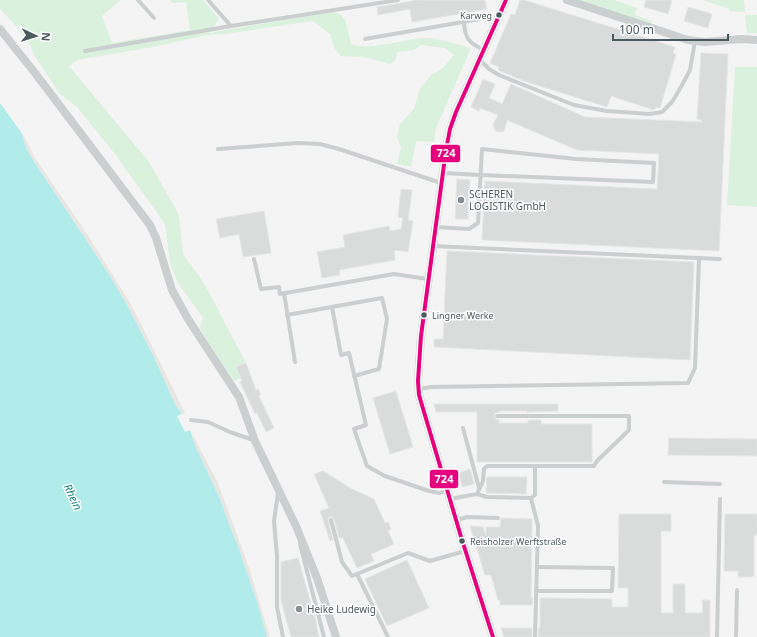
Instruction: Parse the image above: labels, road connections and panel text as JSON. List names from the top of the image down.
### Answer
{
  "water": ["Rhein"],
  "places": [
    "Karweg",
    "SCHEREN LOGISTIK GmbH",
    "Lingner Werke",
    "Reisholzer Werftstraße",
    "Heike Ludewig"
  ],
  "lines": ["transit line 724"],
  "scale_bar": "100 m",
  "north": "right"
}
